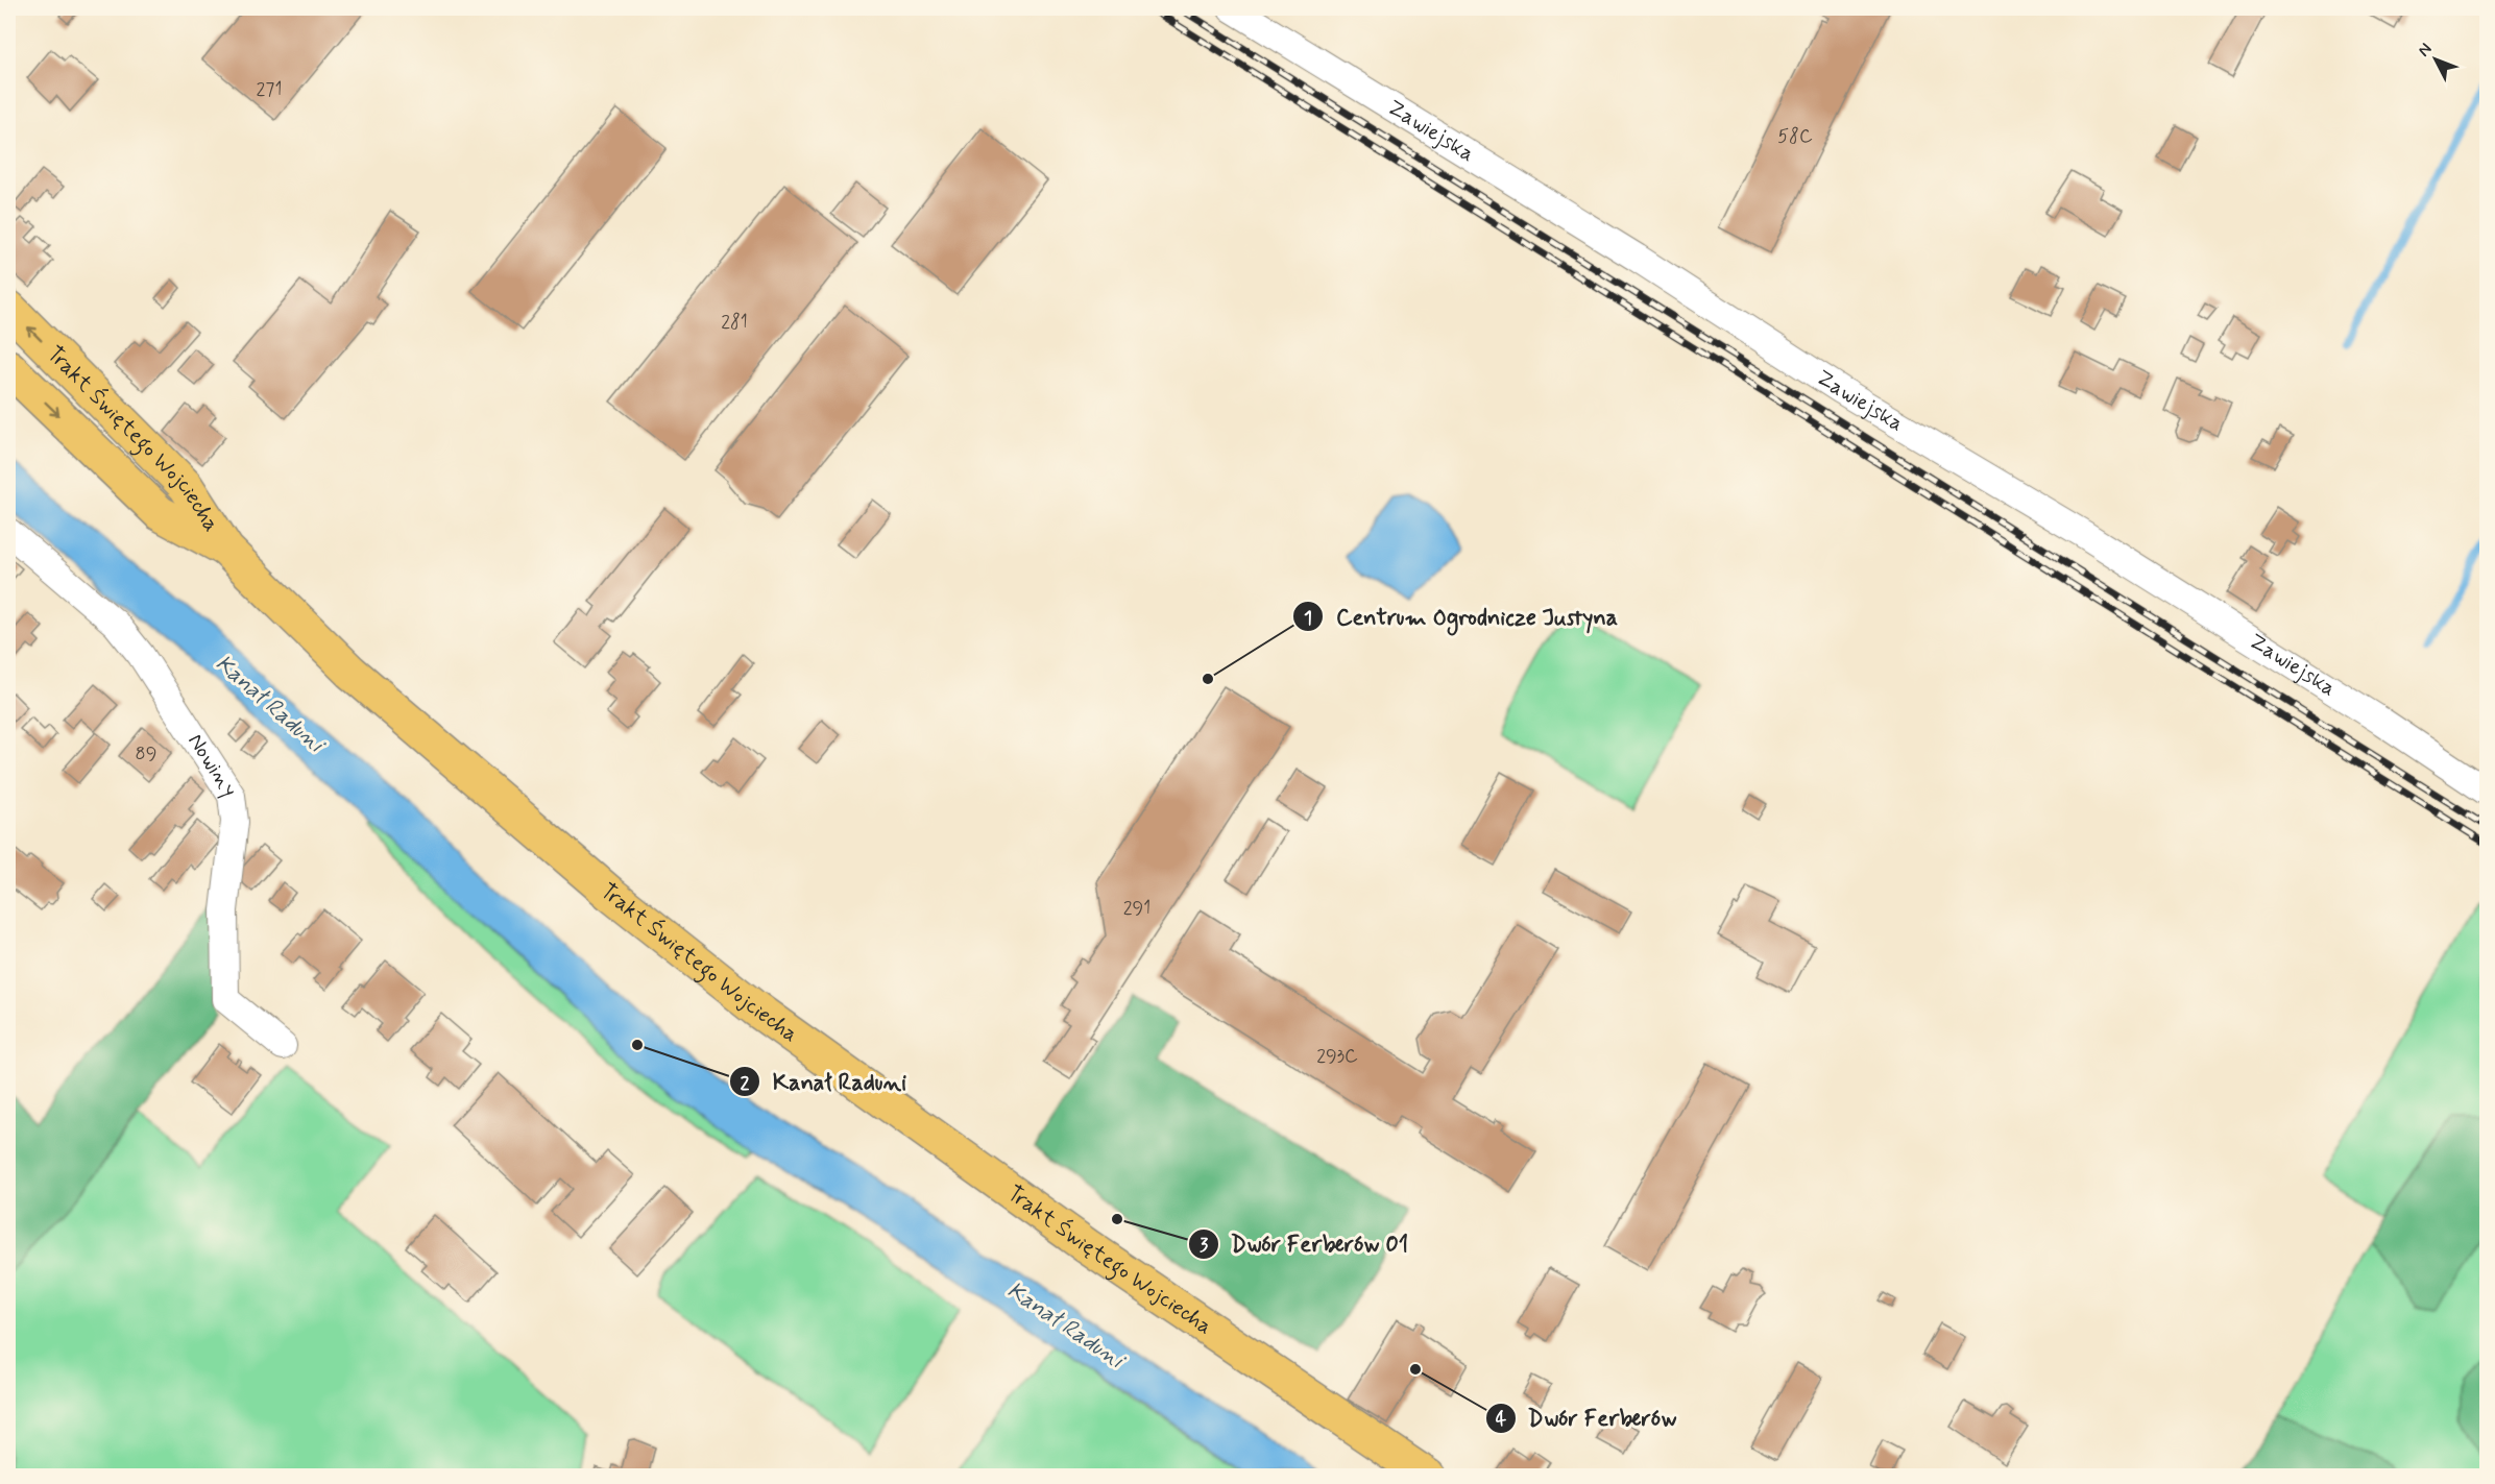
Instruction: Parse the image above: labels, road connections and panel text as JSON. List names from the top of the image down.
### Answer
{
  "streets": {
    "main road": ["Trakt Świętego Wojciecha"],
    "street": ["Zawiejska", "Nowiny"]
  },
  "water": ["Kanał Raduni"],
  "places": [
    "Centrum Ogrodnicze Justyna",
    "Kanał Raduni",
    "Dwór Ferberów 01",
    "Dwór Ferberów"
  ],
  "house_numbers": [
    "271",
    "58C",
    "281",
    "89",
    "291",
    "293C"
  ],
  "north": "top left"
}
